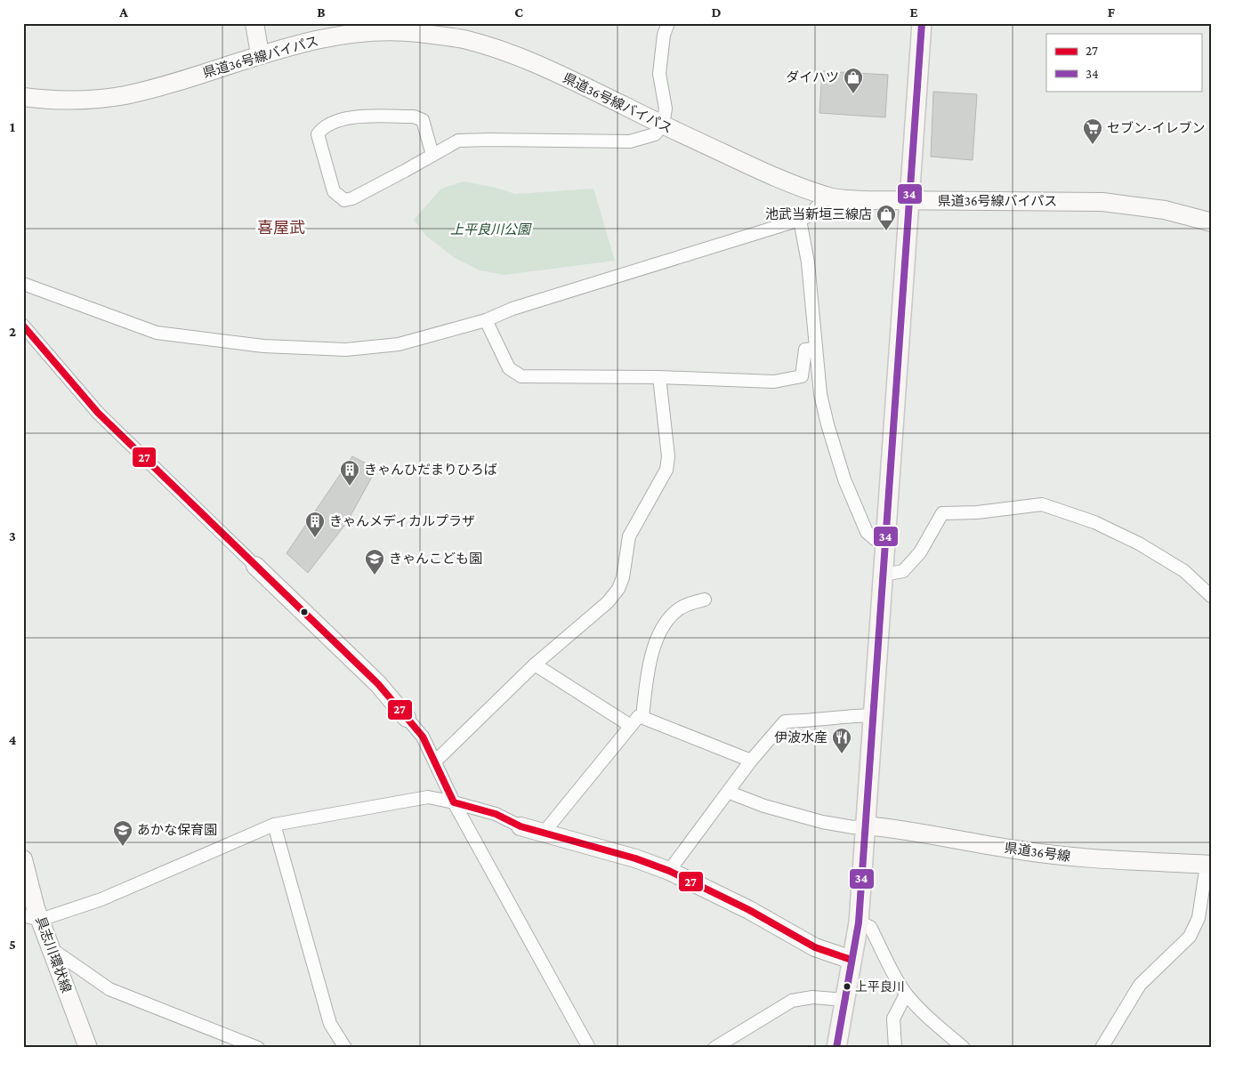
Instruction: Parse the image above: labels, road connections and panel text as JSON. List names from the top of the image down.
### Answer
{
  "streets": {
    "main road": ["県道36号線バイパス", "県道36号線", "具志川環状線"]
  },
  "districts": ["喜屋武"],
  "parks": ["上平良川公園"],
  "places": {
    "shop": ["ダイハツ", "池武当新垣三線店"],
    "supermarket": ["セブン-イレブン"],
    "building": ["きゃんひだまりひろば", "きゃんメディカルプラザ"],
    "school or university": ["きゃんこども園", "あかな保育園"],
    "restaurant": ["伊波水産"],
    "other": ["上平良川"]
  },
  "lines": ["transit line 34", "transit line 27"],
  "legend": ["27", "34"],
  "grid": {
    "columns": [
      "A",
      "B",
      "C",
      "D",
      "E",
      "F"
    ],
    "rows": [
      "1",
      "2",
      "3",
      "4",
      "5"
    ]
  }
}
